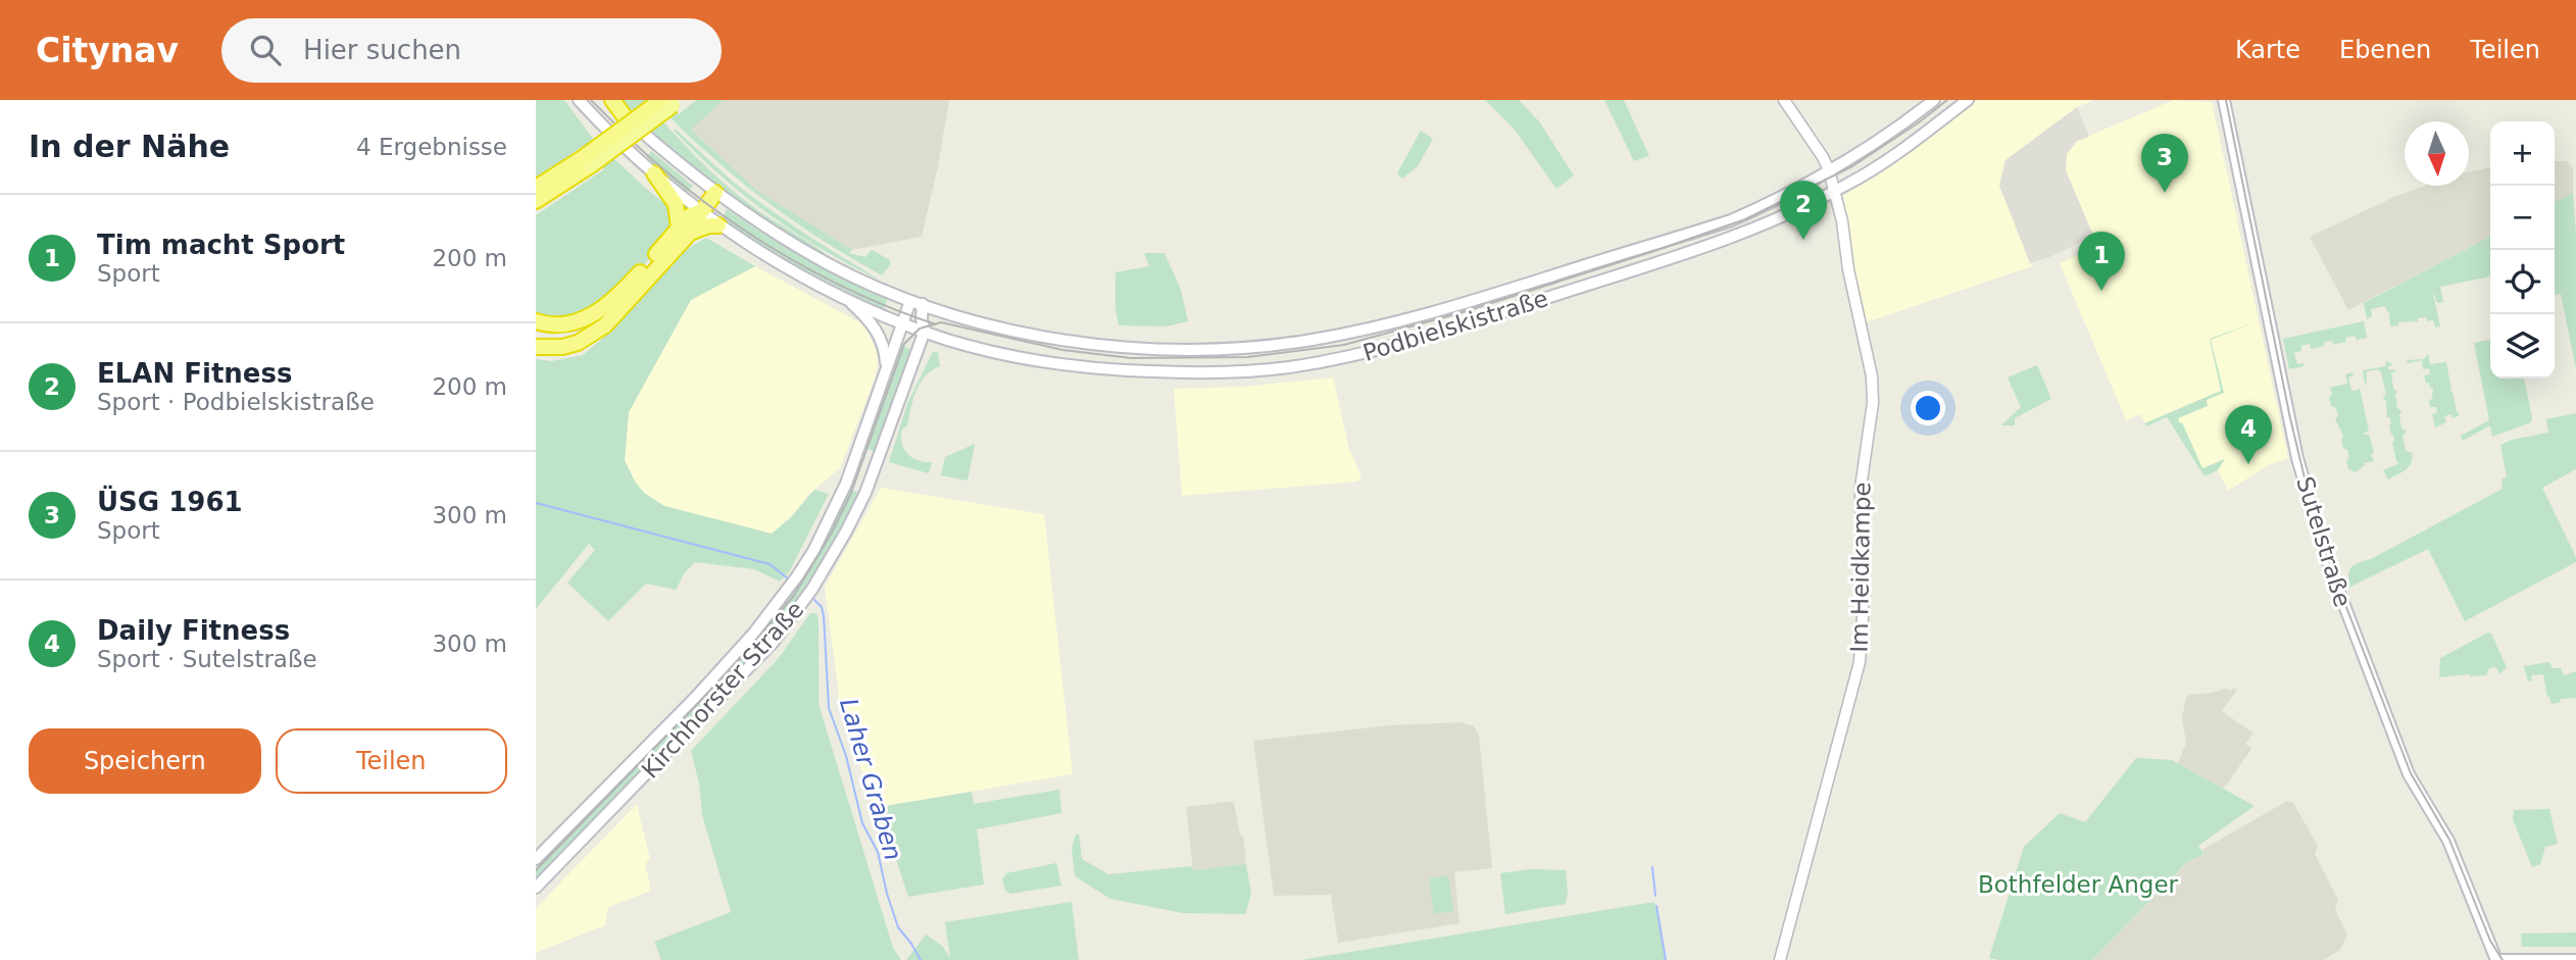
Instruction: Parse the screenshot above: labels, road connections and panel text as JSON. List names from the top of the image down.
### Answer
{
  "streets": {
    "main road": ["Podbielskistraße", "Sutelstraße", "Kirchhorster Straße"],
    "street": ["Im Heidkampe"]
  },
  "crossings": [
    ["Podbielskistraße", "Im Heidkampe"],
    ["Podbielskistraße", "Kirchhorster Straße"]
  ],
  "water": ["Laher Graben"],
  "parks": ["Bothfelder Anger"],
  "north": "bottom",
  "page": {
    "header": "Citynav",
    "search": "Hier suchen",
    "nav": ["Karte", "Ebenen", "Teilen"],
    "heading": ["In der Nähe", "4 Ergebnisse"],
    "map_buttons": ["+", "−"],
    "pins": [
      "3",
      "2",
      "1",
      "4"
    ],
    "list": [
      {
        "mark": "1",
        "name": "Tim macht Sport",
        "note": "Sport",
        "value": "200 m"
      },
      {
        "mark": "2",
        "name": "ELAN Fitness",
        "note": "Sport · Podbielskistraße",
        "value": "200 m"
      },
      {
        "mark": "3",
        "name": "ÜSG 1961",
        "note": "Sport",
        "value": "300 m"
      },
      {
        "mark": "4",
        "name": "Daily Fitness",
        "note": "Sport · Sutelstraße",
        "value": "300 m"
      }
    ],
    "buttons": ["Speichern", "Teilen"]
  }
}
